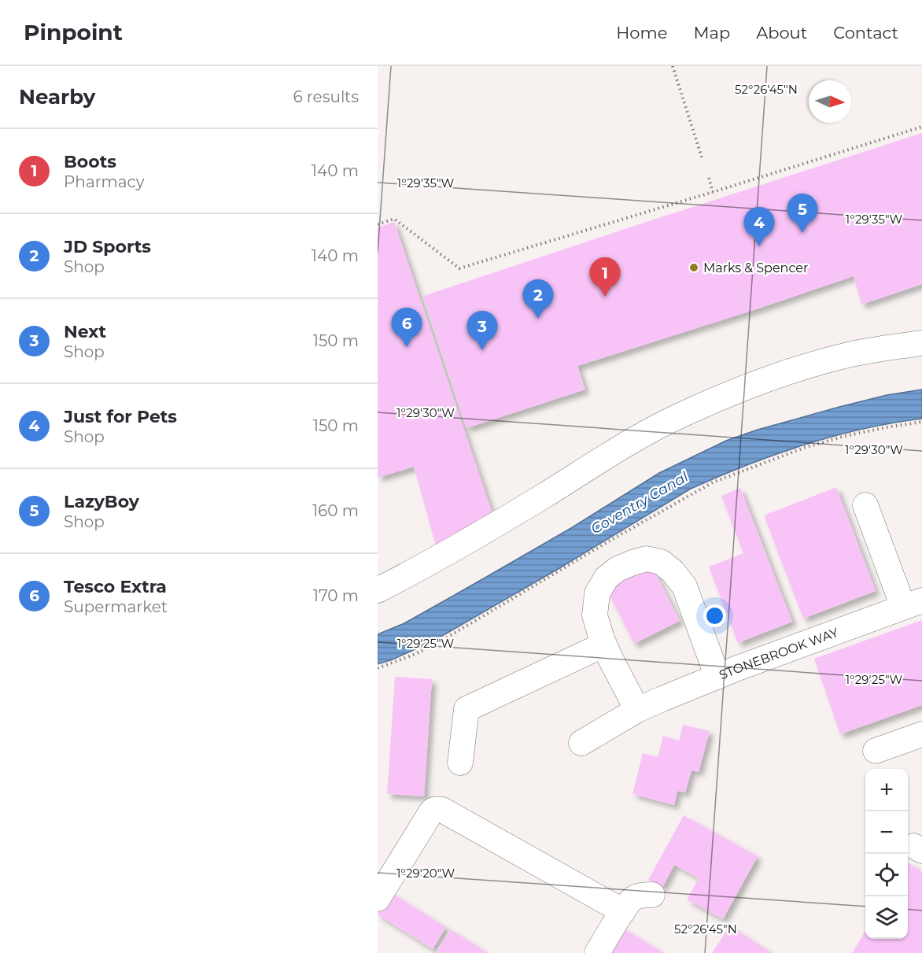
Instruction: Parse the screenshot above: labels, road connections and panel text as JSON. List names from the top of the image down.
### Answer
{
  "streets": {
    "street": ["STONEBROOK WAY"]
  },
  "water": ["Coventry Canal"],
  "places": ["Marks & Spencer"],
  "north": "right",
  "page": {
    "header": "Pinpoint",
    "nav": [
      "Home",
      "Map",
      "About",
      "Contact"
    ],
    "heading": ["Nearby", "6 results"],
    "list": [
      {
        "mark": "1",
        "name": "Boots",
        "note": "Pharmacy",
        "value": "140 m"
      },
      {
        "mark": "2",
        "name": "JD Sports",
        "note": "Shop",
        "value": "140 m"
      },
      {
        "mark": "3",
        "name": "Next",
        "note": "Shop",
        "value": "150 m"
      },
      {
        "mark": "4",
        "name": "Just for Pets",
        "note": "Shop",
        "value": "150 m"
      },
      {
        "mark": "5",
        "name": "LazyBoy",
        "note": "Shop",
        "value": "160 m"
      },
      {
        "mark": "6",
        "name": "Tesco Extra",
        "note": "Supermarket",
        "value": "170 m"
      }
    ],
    "pins": [
      "5",
      "4",
      "1",
      "2",
      "6",
      "3"
    ],
    "map_buttons": ["+", "−"]
  },
  "coordinates": [
    "52°26'45\"N",
    "1°29'35\"W",
    "1°29'30\"W",
    "1°29'25\"W",
    "1°29'20\"W"
  ]
}
